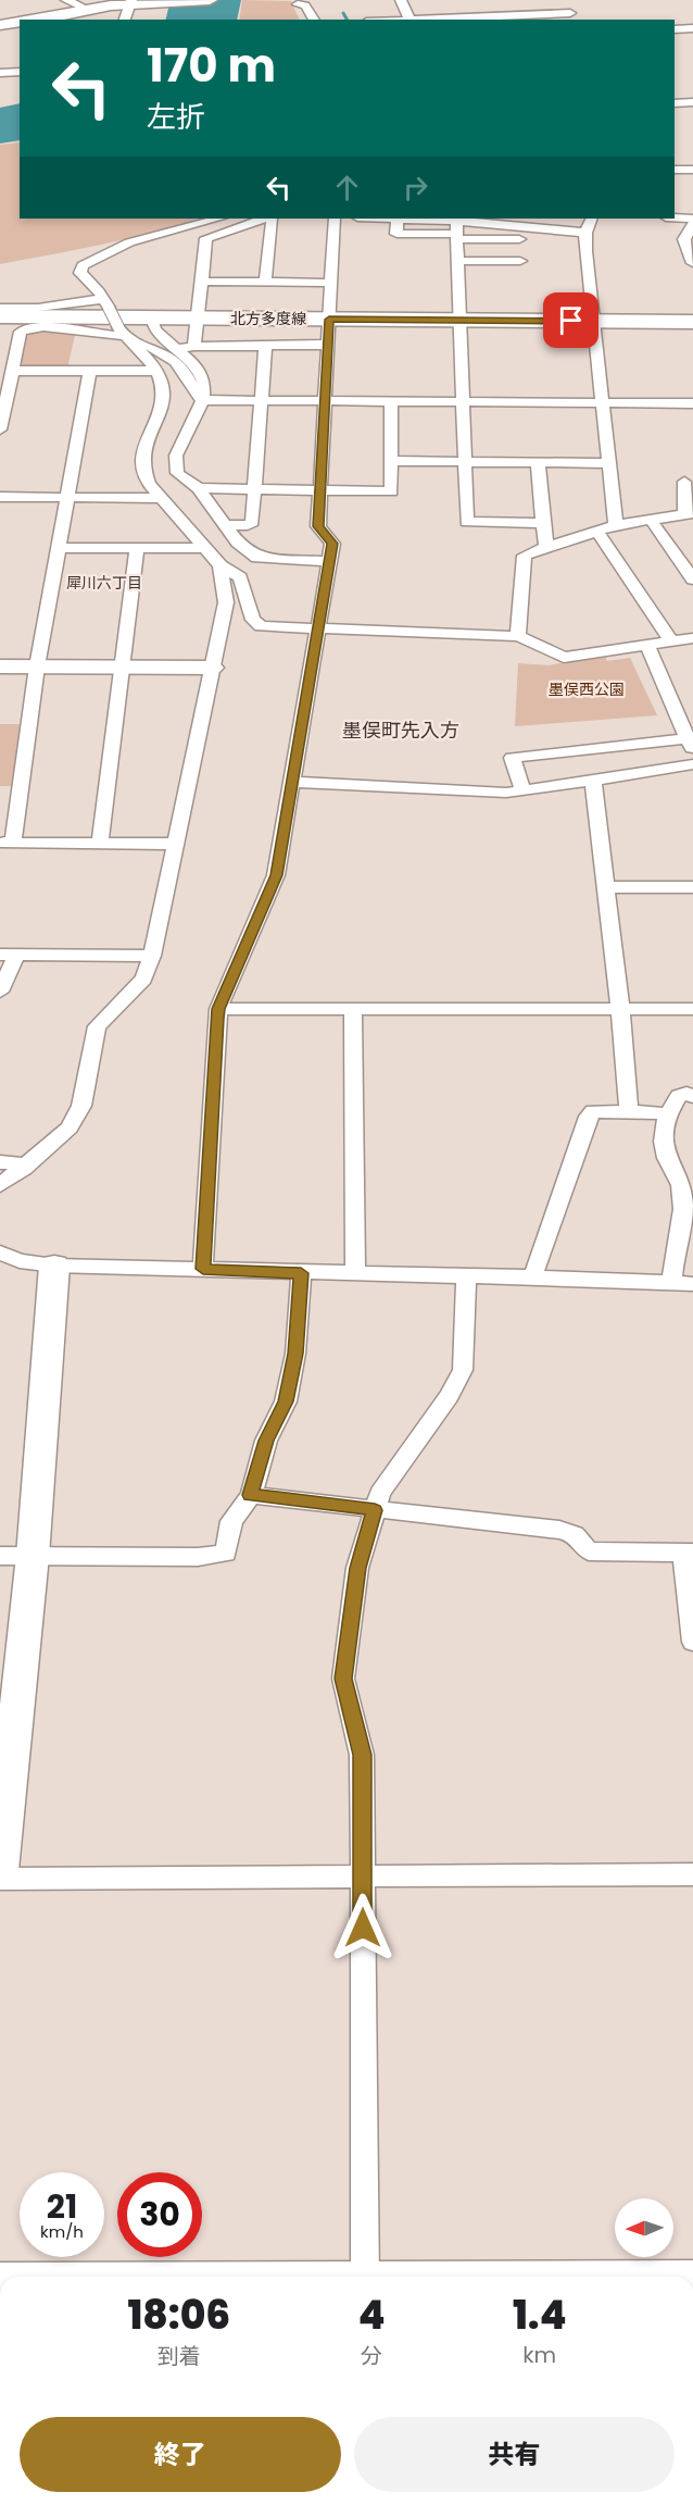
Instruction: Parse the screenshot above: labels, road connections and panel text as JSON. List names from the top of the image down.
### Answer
{
  "streets": {
    "main road": ["北方多度線"]
  },
  "districts": ["犀川六丁目", "墨俣町先入方"],
  "parks": ["墨俣西公園"],
  "north": "left",
  "page": {
    "turn": ["170 m", "左折"],
    "speed": "21 km/h",
    "limit": "30",
    "eta": [
      "18:06",
      "到着",
      "4",
      "分",
      "1.4",
      "km"
    ],
    "buttons": ["終了", "共有"]
  }
}
